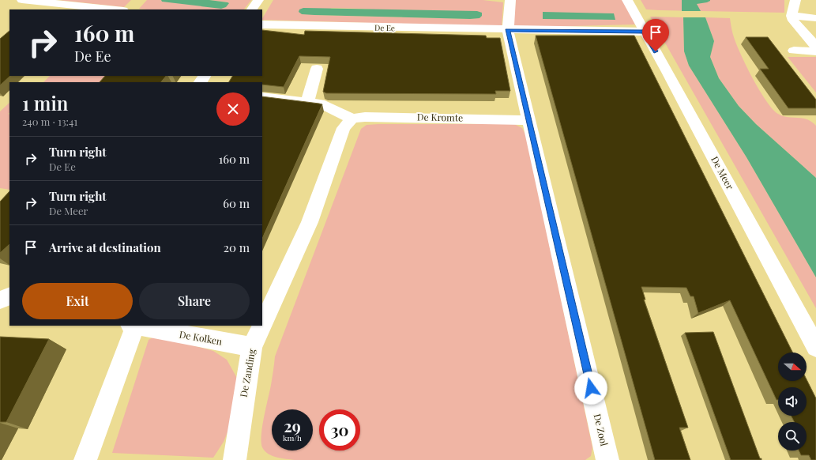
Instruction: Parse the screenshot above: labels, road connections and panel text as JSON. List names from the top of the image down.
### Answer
{
  "streets": {
    "street": [
      "De Ee",
      "De Kromte",
      "De Meer",
      "De Kolken",
      "De Zanding",
      "De Zool"
    ]
  },
  "crossings": [
    ["De Ee", "De Meer"],
    ["De Ee", "De Zool"],
    ["De Kromte", "De Zanding"],
    ["De Kromte", "De Zool"],
    ["De Kolken", "De Zanding"]
  ],
  "north": "right",
  "page": {
    "turn": ["160 m", "De Ee"],
    "heading": ["1 min", "240 m · 13:41"],
    "list": [
      {
        "name": "Turn right",
        "note": "De Ee",
        "value": "160 m"
      },
      {
        "name": "Turn right",
        "note": "De Meer",
        "value": "60 m"
      },
      {
        "name": "Arrive at destination",
        "value": "20 m"
      }
    ],
    "buttons": ["Exit", "Share"],
    "speed": "29 km/h",
    "limit": "30"
  }
}
